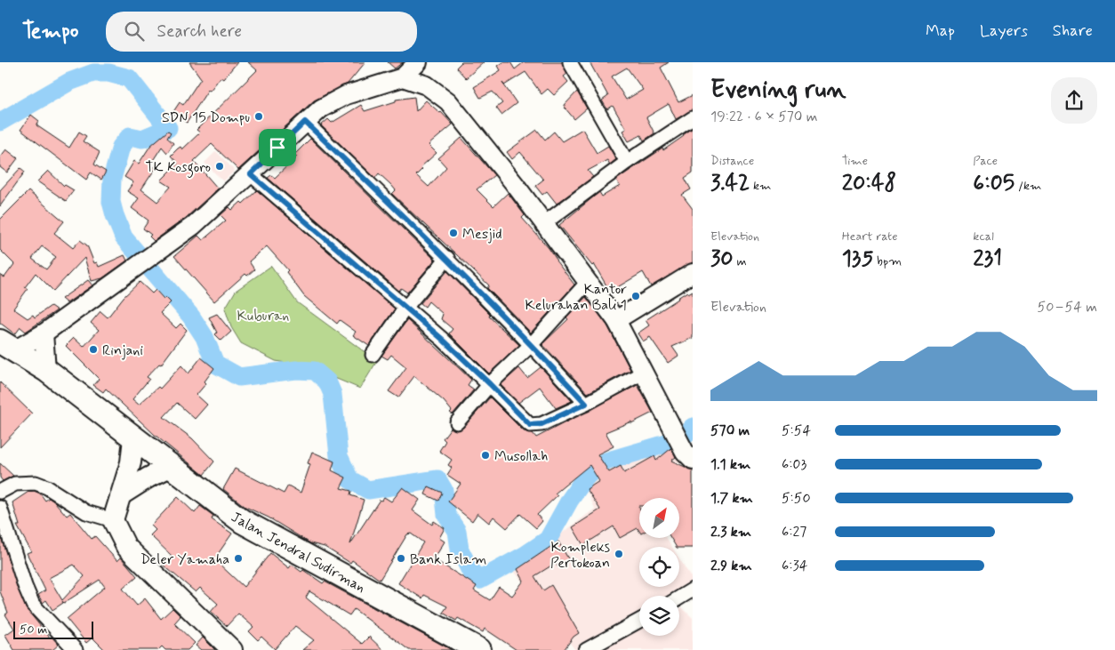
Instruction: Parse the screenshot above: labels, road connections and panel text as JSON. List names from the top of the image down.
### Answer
{
  "streets": {
    "highway": ["Jalan Jendral Sudirman"]
  },
  "parks": ["Kuburan"],
  "places": [
    "SDN 15 Dompu",
    "TK Kosgoro",
    "Mesjid",
    "Kantor Kelurahan Bali 1",
    "Rinjani",
    "Musollah",
    "Kompleks Pertokoan",
    "Deler Yamaha",
    "Bank Islam"
  ],
  "scale_bar": "50 m",
  "north": "top right",
  "page": {
    "header": "Tempo",
    "search": "Search here",
    "nav": ["Map", "Layers", "Share"],
    "heading": ["Evening run", "19:22 · 6 × 570 m"],
    "stats": [
      ["Distance", "3.42 km"],
      ["Time", "20:48"],
      ["Pace", "6:05 /km"],
      ["Elevation", "30 m"],
      ["Heart rate", "135 bpm"],
      ["kcal", "231"]
    ],
    "chart": ["Elevation", "50–54 m"],
    "list": [
      {
        "name": "570 m",
        "note": "5:54"
      },
      {
        "name": "1.1 km",
        "note": "6:03"
      },
      {
        "name": "1.7 km",
        "note": "5:50"
      },
      {
        "name": "2.3 km",
        "note": "6:27"
      },
      {
        "name": "2.9 km",
        "note": "6:34"
      }
    ],
    "scale": "50 m"
  }
}
